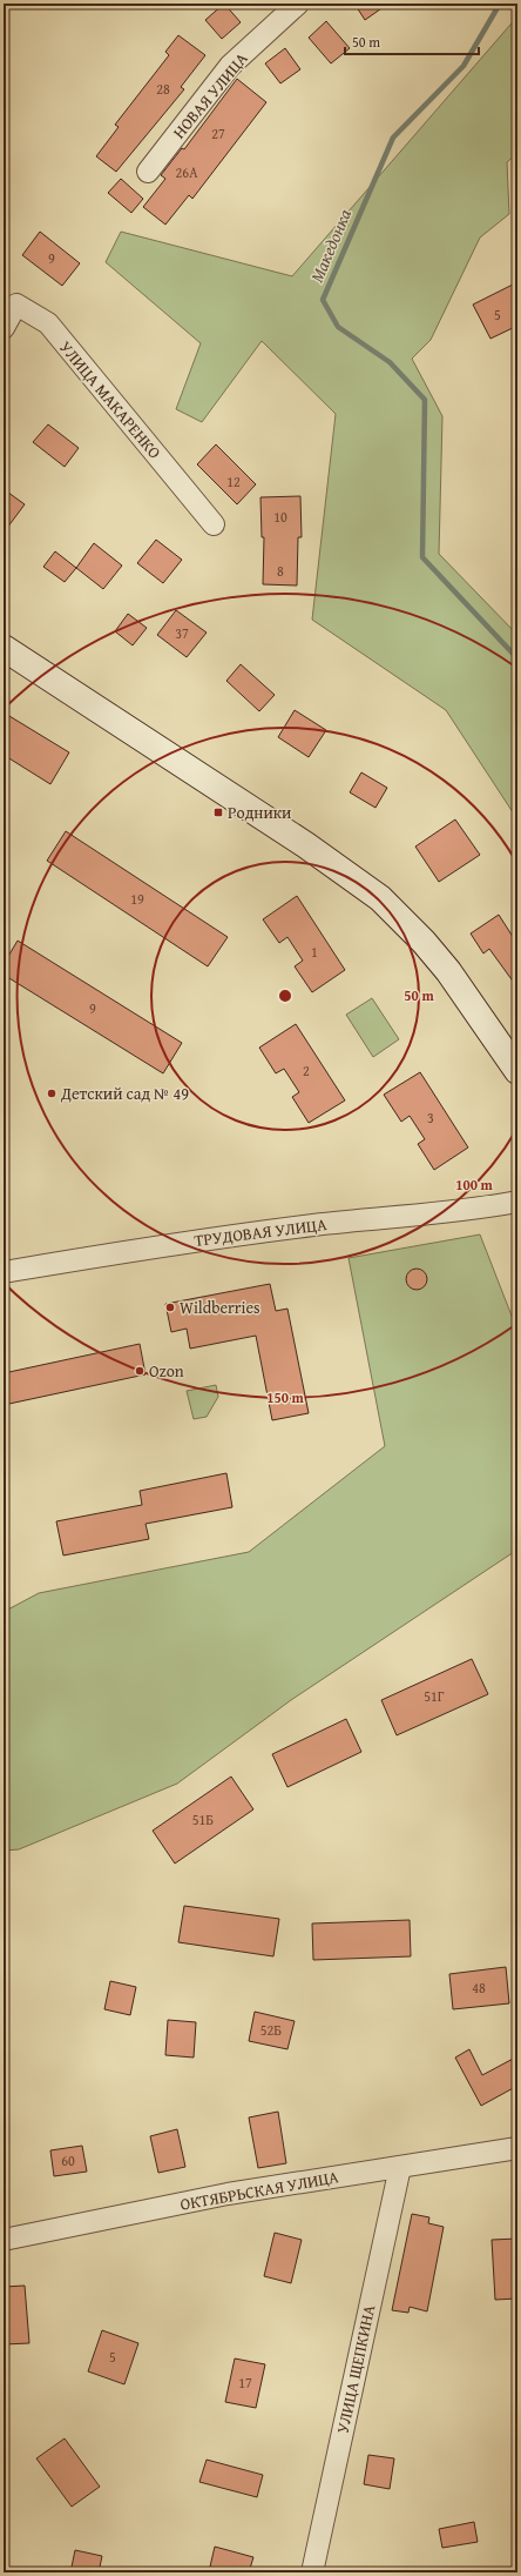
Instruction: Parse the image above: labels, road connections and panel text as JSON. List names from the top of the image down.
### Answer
{
  "streets": {
    "street": [
      "НОВАЯ УЛИЦА",
      "УЛИЦА МАКАРЕНКО",
      "ТРУДОВАЯ УЛИЦА",
      "ОКТЯБРЬСКАЯ УЛИЦА",
      "УЛИЦА ЩЕПКИНА"
    ]
  },
  "crossings": [
    ["ОКТЯБРЬСКАЯ УЛИЦА", "УЛИЦА ЩЕПКИНА"]
  ],
  "water": ["Македонка"],
  "places": {
    "transit": ["Родники"],
    "other": ["Детский сад № 49", "Wildberries", "Ozon"]
  },
  "house_numbers": [
    "28",
    "27",
    "26А",
    "9",
    "5",
    "12",
    "10",
    "8",
    "37",
    "19",
    "1",
    "9",
    "2",
    "3",
    "51Г",
    "51Б",
    "48",
    "52Б",
    "60",
    "5",
    "17"
  ],
  "scale_bar": "50 m",
  "rings": ["50 m", "100 m", "150 m"]
}
